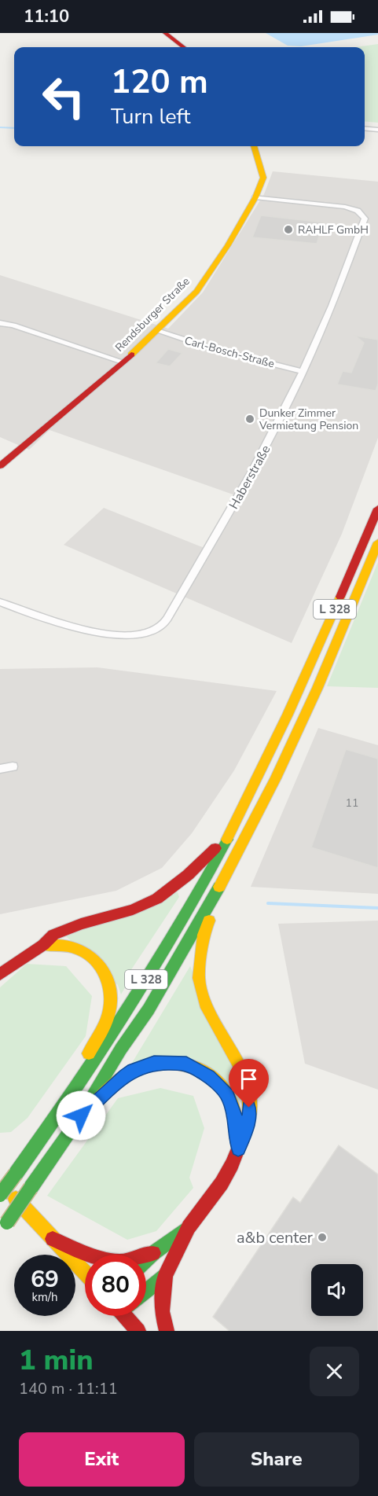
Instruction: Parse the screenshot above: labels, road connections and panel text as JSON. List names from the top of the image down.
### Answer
{
  "streets": {
    "main road": ["Rendsburger Straße", "L 328"],
    "street": ["Carl-Bosch-Straße", "Haberstraße"]
  },
  "crossings": [
    ["Rendsburger Straße", "Carl-Bosch-Straße"],
    ["Rendsburger Straße", "Haberstraße"],
    ["Carl-Bosch-Straße", "Haberstraße"]
  ],
  "places": ["RAHLF GmbH", "Dunker Zimmer Vermietung Pension", "a&b center"],
  "house_numbers": ["11"],
  "page": {
    "status": "11:10",
    "turn": ["120 m", "Turn left"],
    "speed": "69 km/h",
    "limit": "80",
    "heading": ["1 min", "140 m · 11:11"],
    "buttons": ["Exit", "Share"]
  }
}
